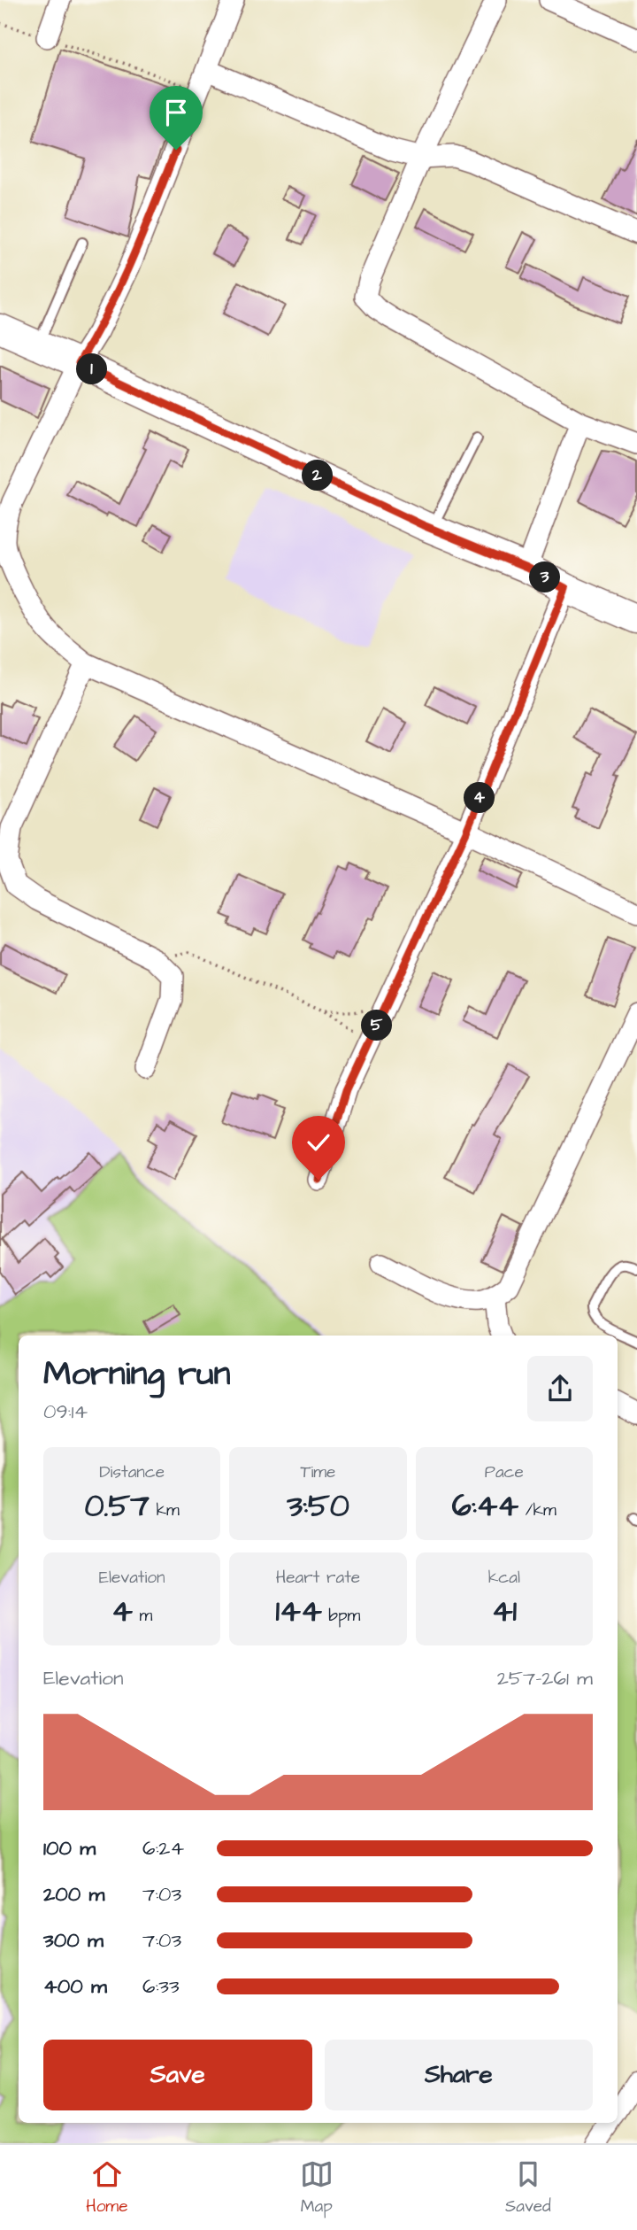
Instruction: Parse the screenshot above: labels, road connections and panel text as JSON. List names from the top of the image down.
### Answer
{
  "page": {
    "pins": [
      "1",
      "2",
      "3",
      "4",
      "5"
    ],
    "heading": ["Morning run", "09:14"],
    "stats": [
      ["Distance", "0.57 km"],
      ["Time", "3:50"],
      ["Pace", "6:44 /km"],
      ["Elevation", "4 m"],
      ["Heart rate", "144 bpm"],
      ["kcal", "41"]
    ],
    "chart": ["Elevation", "257–261 m"],
    "list": [
      {
        "name": "100 m",
        "note": "6:24"
      },
      {
        "name": "200 m",
        "note": "7:03"
      },
      {
        "name": "300 m",
        "note": "7:03"
      },
      {
        "name": "400 m",
        "note": "6:33"
      }
    ],
    "buttons": ["Save", "Share"],
    "tabs": ["Home", "Map", "Saved"]
  }
}
